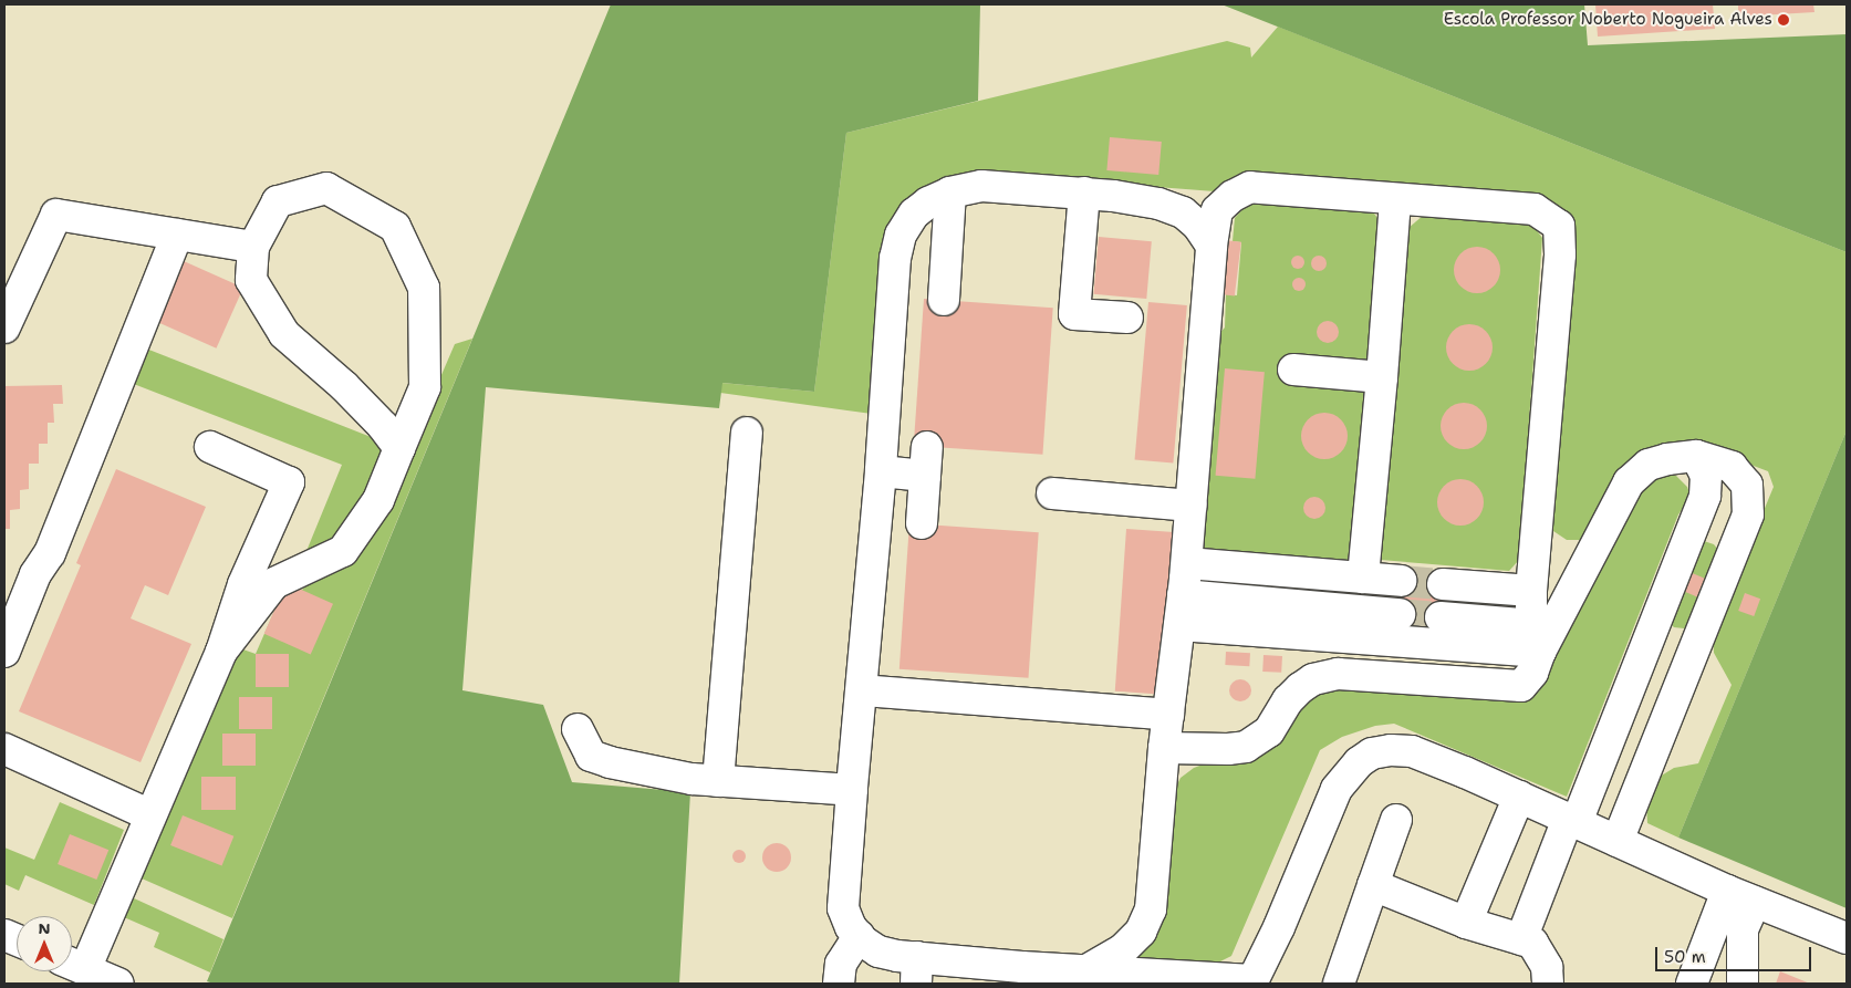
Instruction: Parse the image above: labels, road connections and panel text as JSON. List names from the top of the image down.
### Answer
{
  "places": ["Escola Professor Noberto Nogueira Alves"],
  "scale_bar": "50 m",
  "north": "top"
}
